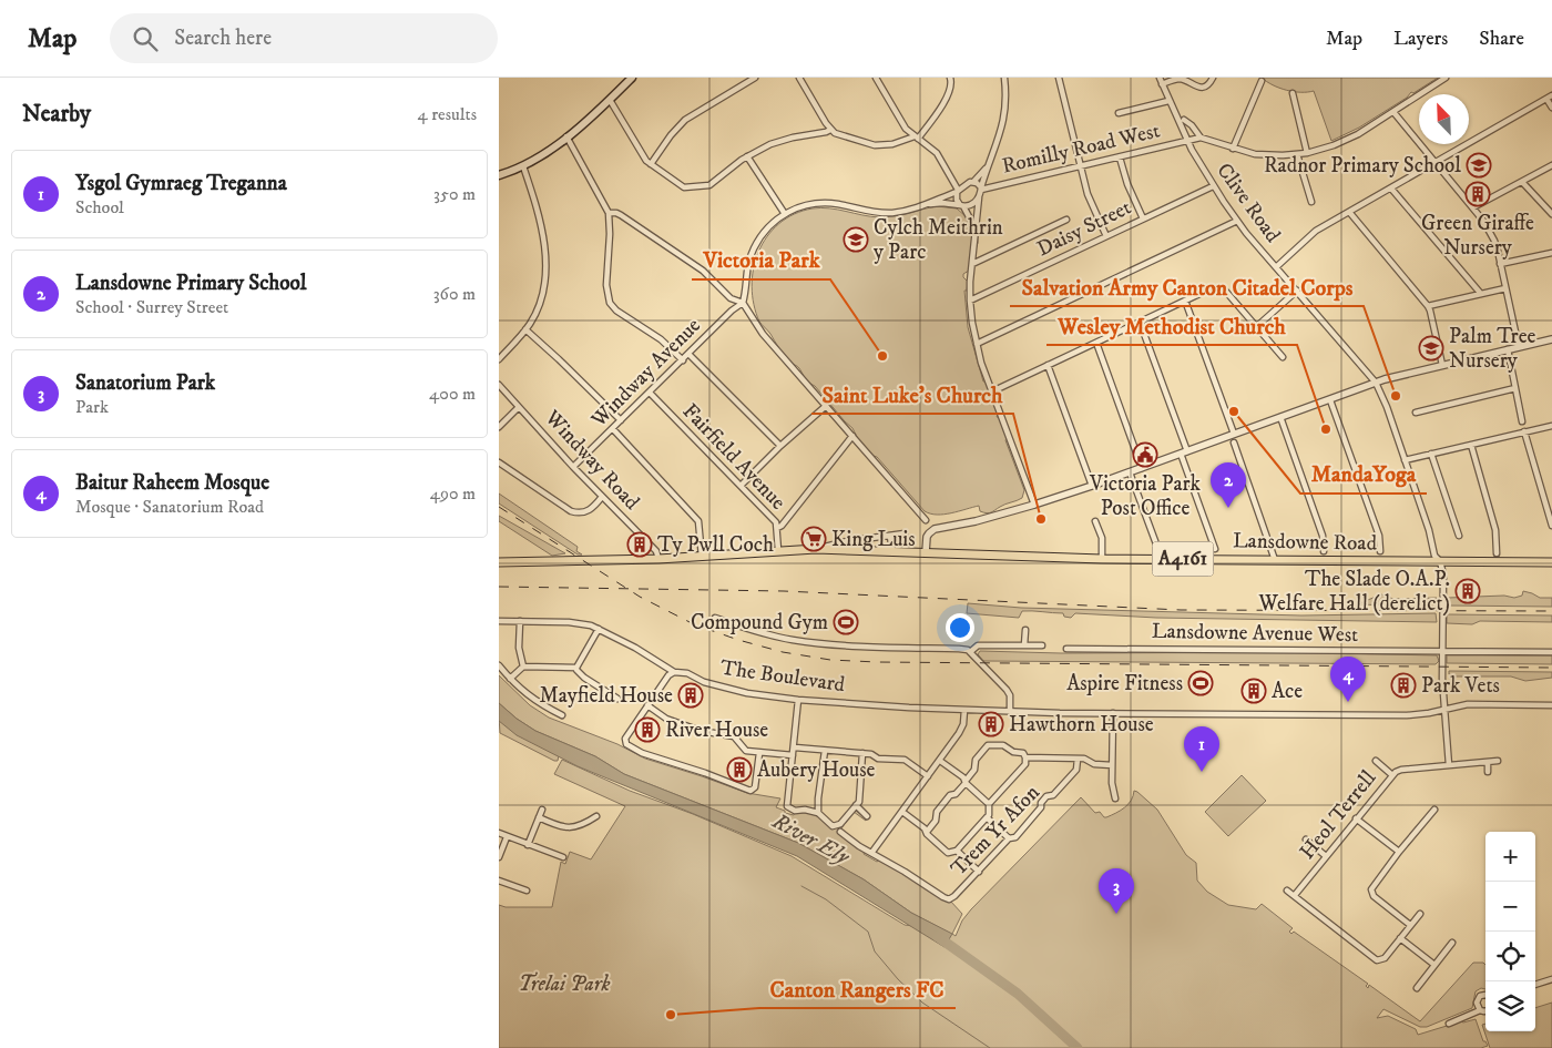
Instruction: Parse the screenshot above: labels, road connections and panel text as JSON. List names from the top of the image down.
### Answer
{
  "streets": {
    "main road": ["Lansdowne Road", "A4161"],
    "street": [
      "Romilly Road West",
      "Clive Road",
      "Daisy Street",
      "Windway Avenue",
      "Fairfield Avenue",
      "Windway Road",
      "Lansdowne Avenue West",
      "The Boulevard",
      "Heol Terrell",
      "Trem Yr Afon"
    ]
  },
  "crossings": [
    ["Romilly Road West", "Clive Road"],
    ["Clive Road", "Daisy Street"],
    ["Windway Avenue", "Fairfield Avenue"],
    ["Windway Avenue", "Windway Road"],
    ["Lansdowne Road", "A4161"]
  ],
  "water": ["River Ely"],
  "parks": ["Trelai Park"],
  "places": {
    "school or university": ["Radnor Primary School", "Cylch Meithrin y Parc", "Palm Tree Nursery"],
    "building": [
      "Green Giraffe Nursery",
      "Ty Pwll Coch",
      "The Slade O.A.P. Welfare Hall (derelict)",
      "Park Vets",
      "Ace",
      "Mayfield House",
      "Hawthorn House",
      "River House",
      "Aubery House"
    ],
    "other": [
      "Victoria Park",
      "Salvation Army Canton Citadel Corps",
      "MandaYoga",
      "Wesley Methodist Church",
      "Saint Luke's Church",
      "Canton Rangers FC"
    ],
    "public building": ["Victoria Park Post Office"],
    "supermarket": ["King Luis"],
    "sports": ["Compound Gym", "Aspire Fitness"]
  },
  "north": "top left",
  "page": {
    "header": "Map",
    "search": "Search here",
    "nav": ["Map", "Layers", "Share"],
    "heading": ["Nearby", "4 results"],
    "list": [
      {
        "mark": "1",
        "name": "Ysgol Gymraeg Treganna",
        "note": "School",
        "value": "350 m"
      },
      {
        "mark": "2",
        "name": "Lansdowne Primary School",
        "note": "School · Surrey Street",
        "value": "360 m"
      },
      {
        "mark": "3",
        "name": "Sanatorium Park",
        "note": "Park",
        "value": "400 m"
      },
      {
        "mark": "4",
        "name": "Baitur Raheem Mosque",
        "note": "Mosque · Sanatorium Road",
        "value": "490 m"
      }
    ],
    "pins": [
      "2",
      "4",
      "1",
      "3"
    ],
    "map_buttons": ["+", "−"]
  }
}
